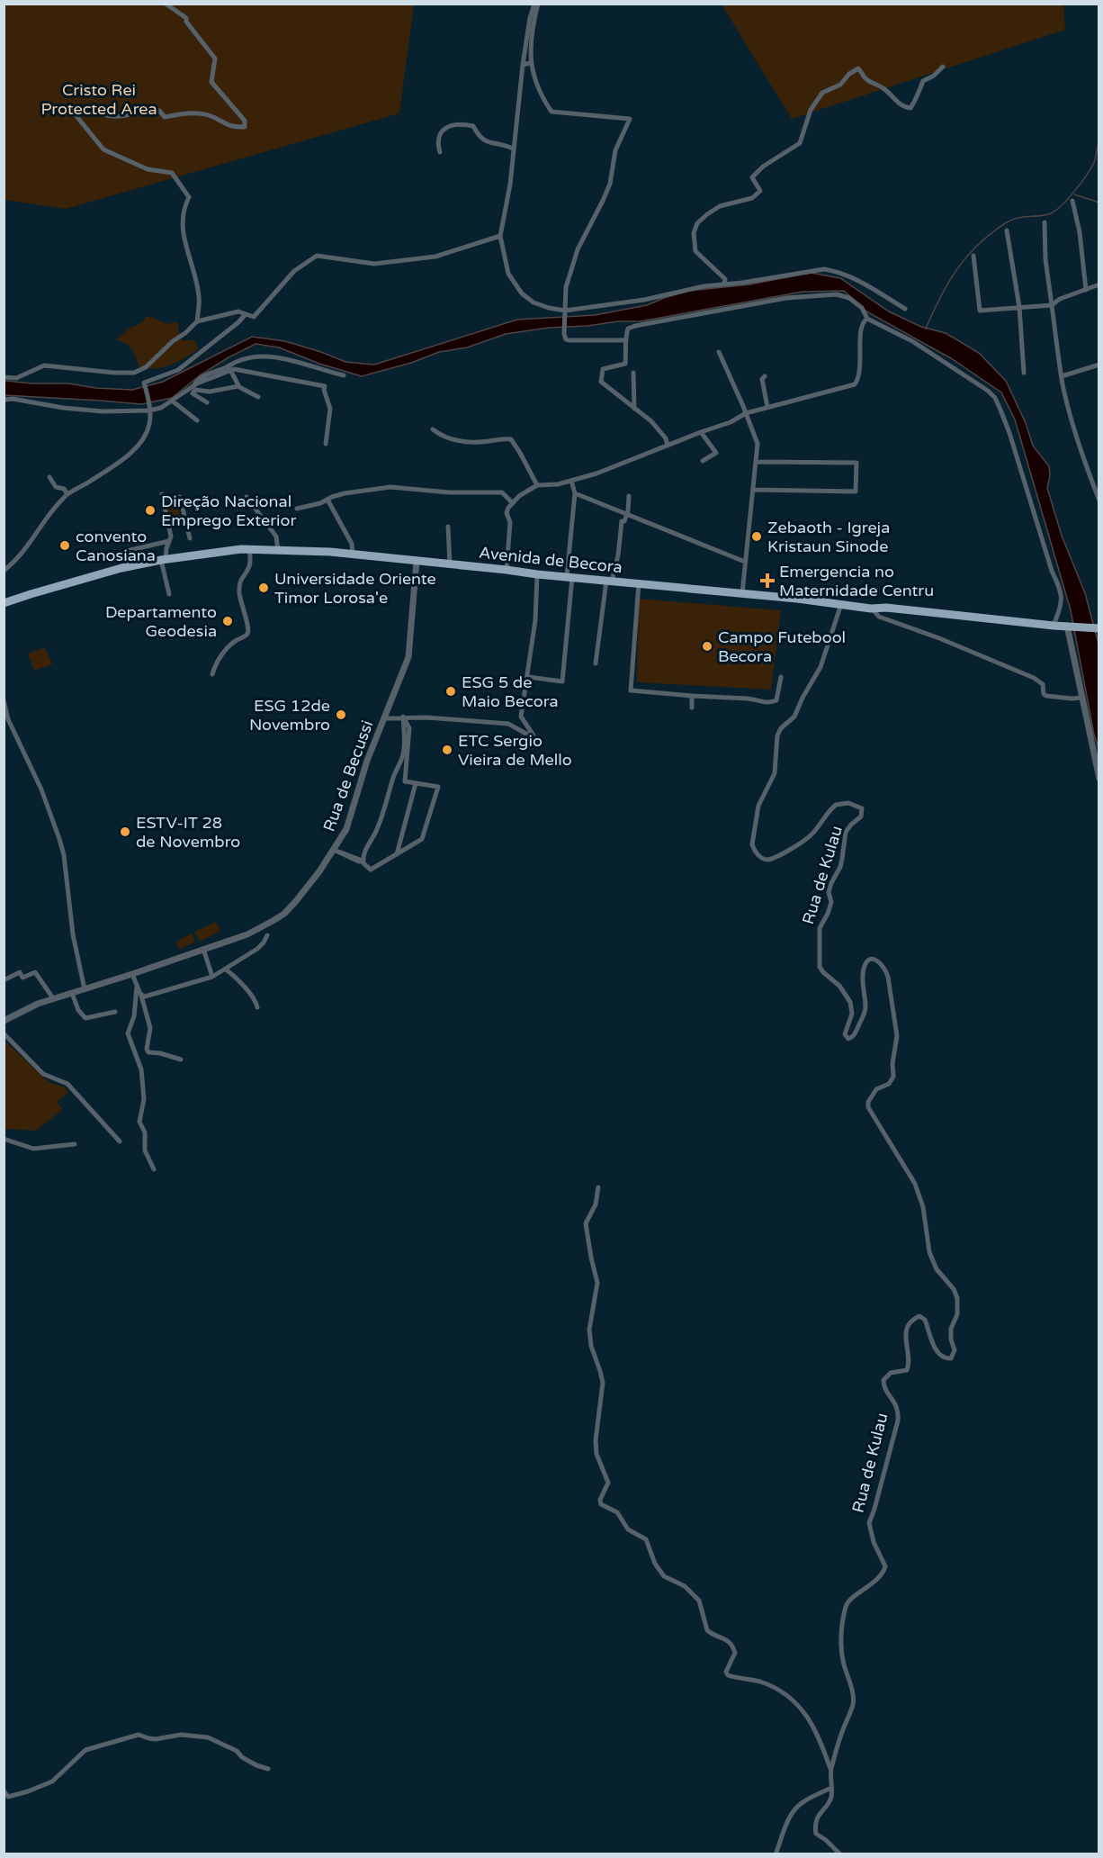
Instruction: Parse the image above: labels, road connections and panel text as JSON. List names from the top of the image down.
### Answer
{
  "streets": {
    "main road": ["Avenida de Becora"],
    "street": ["Rua de Becussi", "Rua de Kulau"]
  },
  "crossings": [
    ["Avenida de Becora", "Rua de Becussi"],
    ["Avenida de Becora", "Rua de Kulau"]
  ],
  "parks": ["Cristo Rei Protected Area"],
  "places": {
    "other": [
      "Direção Nacional Emprego Exterior",
      "Zebaoth - Igreja Kristaun Sinode",
      "convento Canosiana",
      "Universidade Oriente Timor Lorosa'e",
      "Departamento Geodesia",
      "Campo Futebool Becora",
      "ESG 5 de Maio Becora",
      "ESG 12de Novembro",
      "ETC Sergio Vieira de Mello",
      "ESTV-IT 28 de Novembro"
    ],
    "health": ["Emergencia no Maternidade Centru"]
  }
}
